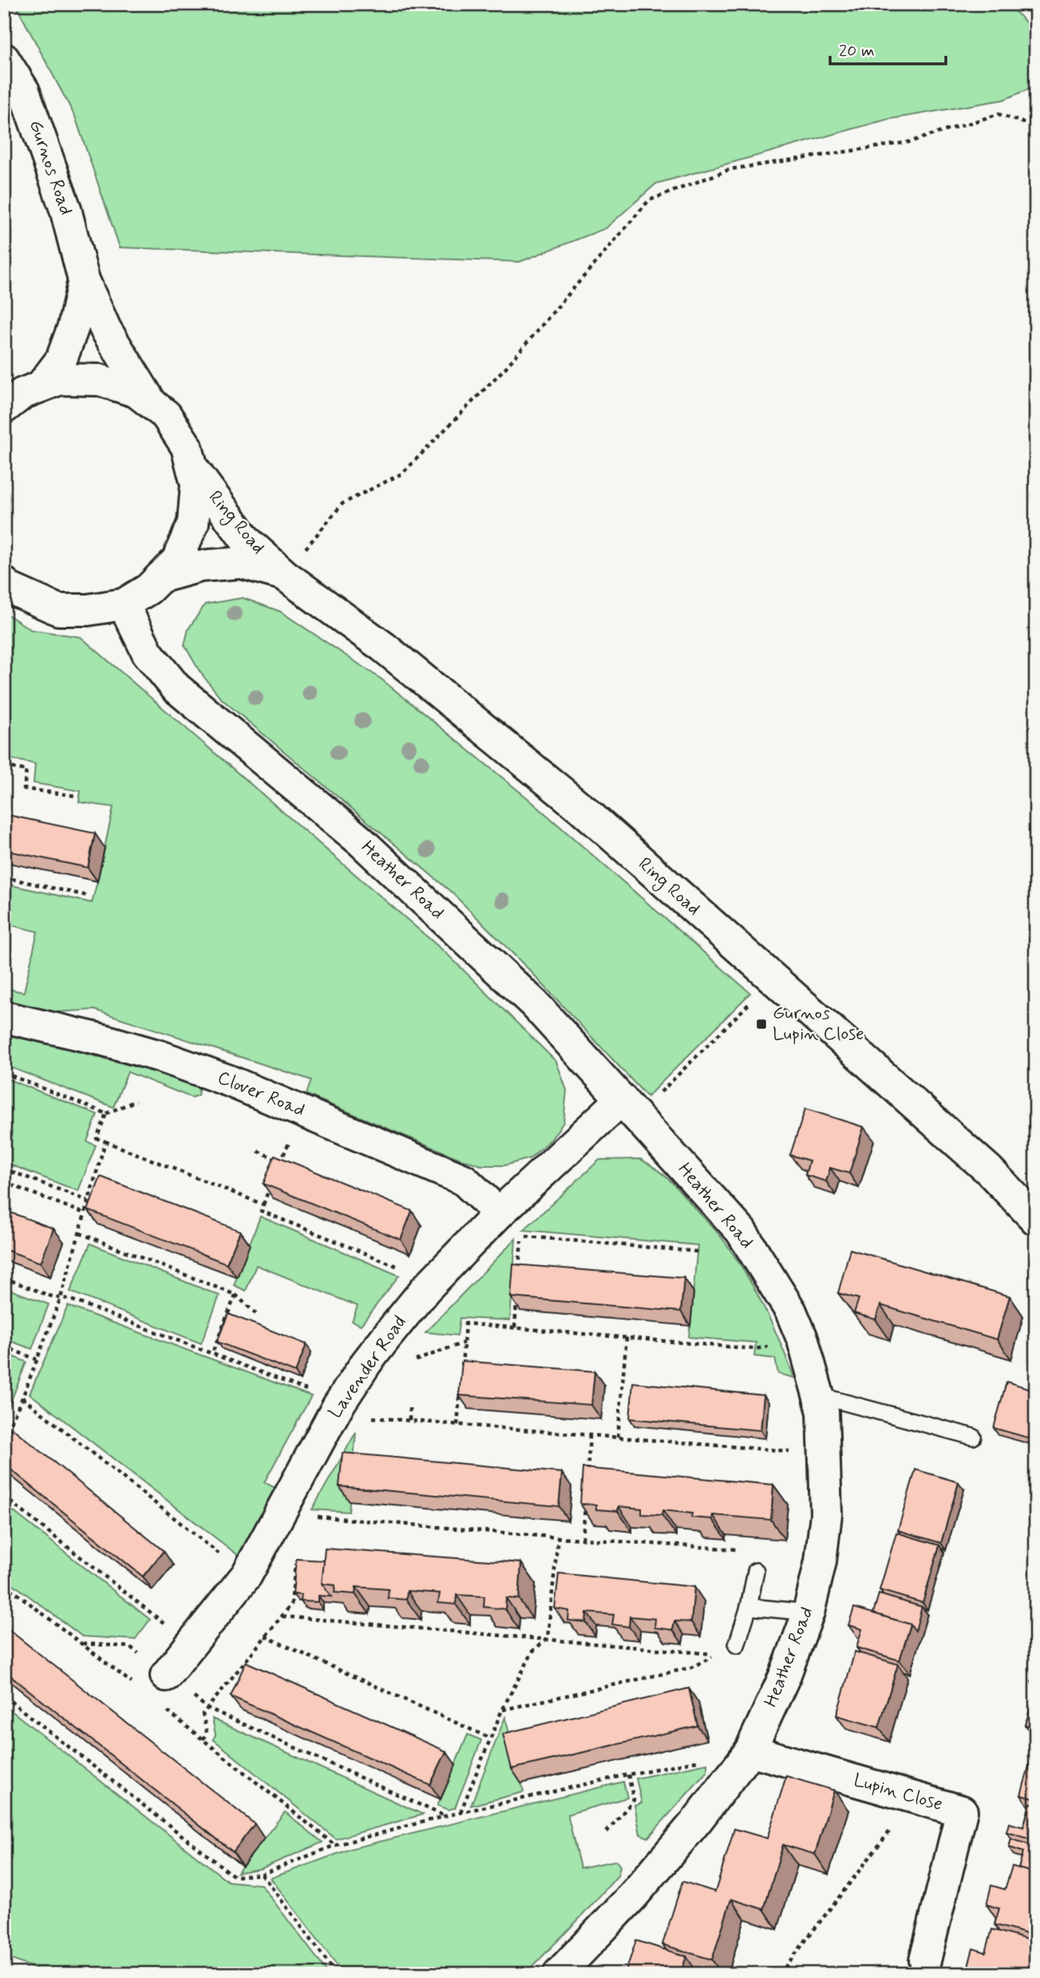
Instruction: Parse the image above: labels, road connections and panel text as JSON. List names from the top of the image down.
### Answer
{
  "streets": {
    "street": [
      "Gurnos Road",
      "Ring Road",
      "Heather Road",
      "Clover Road",
      "Lavender Road",
      "Lupin Close"
    ]
  },
  "crossings": [
    ["Gurnos Road", "Ring Road"],
    ["Gurnos Road", "Heather Road"],
    ["Heather Road", "Lavender Road"],
    ["Heather Road", "Lupin Close"],
    ["Clover Road", "Lavender Road"]
  ],
  "places": {
    "transit": ["Gurnos Lupin Close"]
  },
  "scale_bar": "20 m"
}
